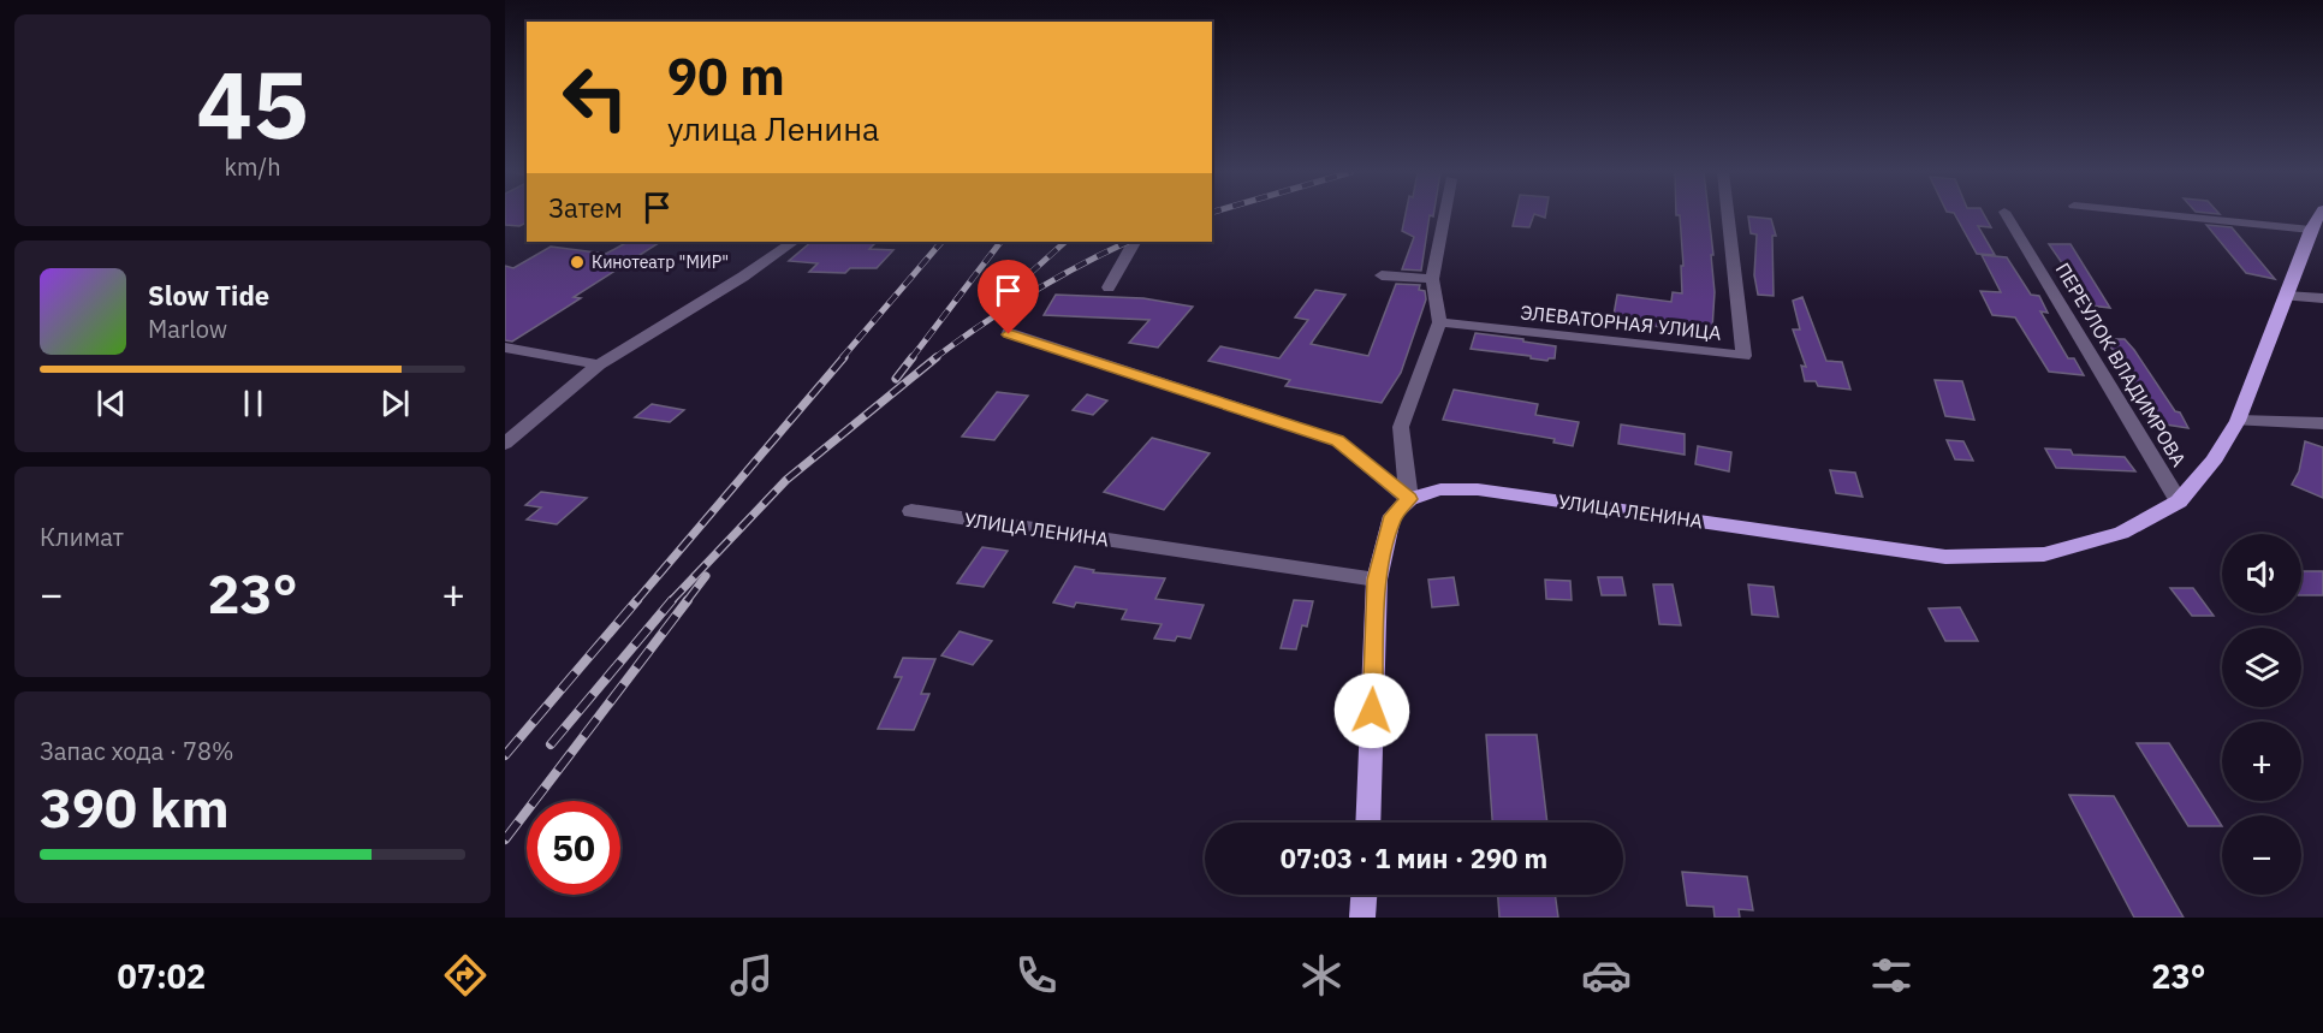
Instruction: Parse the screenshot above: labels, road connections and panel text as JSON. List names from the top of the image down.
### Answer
{
  "streets": {
    "main road": ["УЛИЦА ЛЕНИНА"],
    "street": ["ЭЛЕВАТОРНАЯ УЛИЦА", "ПЕРЕУЛОК ВЛАДИМРОВА"]
  },
  "crossings": [
    ["ПЕРЕУЛОК ВЛАДИМРОВА", "УЛИЦА ЛЕНИНА"]
  ],
  "places": ["Кинотеатр \"МИР\""],
  "page": {
    "tile": [
      ["45", "km/h"],
      "Климат",
      ["Запас хода · 78%", "390 km"]
    ],
    "turn": ["90 m", "улица Ленина"],
    "then": "Затем",
    "song": ["Slow Tide", "Marlow"],
    "map_buttons": ["+", "−"],
    "heat": ["−", "23°", "+"],
    "limit": "50",
    "trip": "07:03 · 1 мин · 290 m",
    "tabs": ["07:02", "23°"]
  }
}
